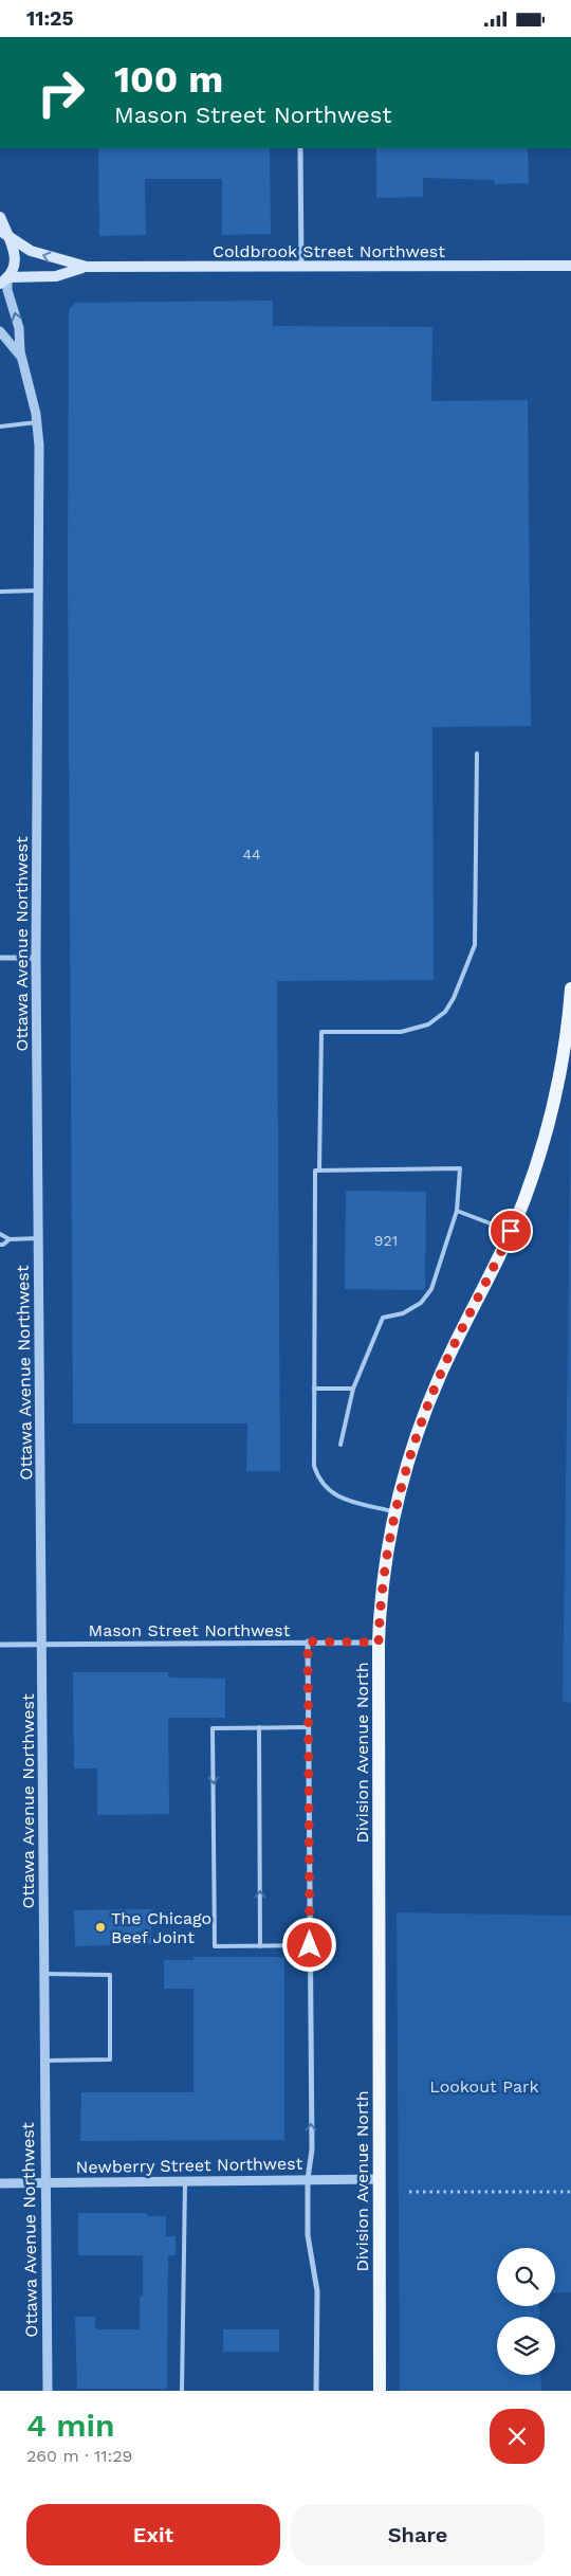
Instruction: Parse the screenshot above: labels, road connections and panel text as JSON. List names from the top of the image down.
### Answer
{
  "streets": {
    "main road": ["Coldbrook Street Northwest", "Division Avenue North"],
    "street": ["Ottawa Avenue Northwest", "Mason Street Northwest", "Newberry Street Northwest"]
  },
  "crossings": [
    ["Coldbrook Street Northwest", "Ottawa Avenue Northwest"],
    ["Ottawa Avenue Northwest", "Mason Street Northwest"],
    ["Ottawa Avenue Northwest", "Newberry Street Northwest"],
    ["Mason Street Northwest", "Division Avenue North"],
    ["Division Avenue North", "Newberry Street Northwest"]
  ],
  "parks": ["Lookout Park"],
  "places": ["The Chicago Beef Joint"],
  "house_numbers": ["44", "921"],
  "page": {
    "status": "11:25",
    "turn": ["100 m", "Mason Street Northwest"],
    "heading": ["4 min", "260 m · 11:29"],
    "buttons": ["Exit", "Share"]
  }
}
